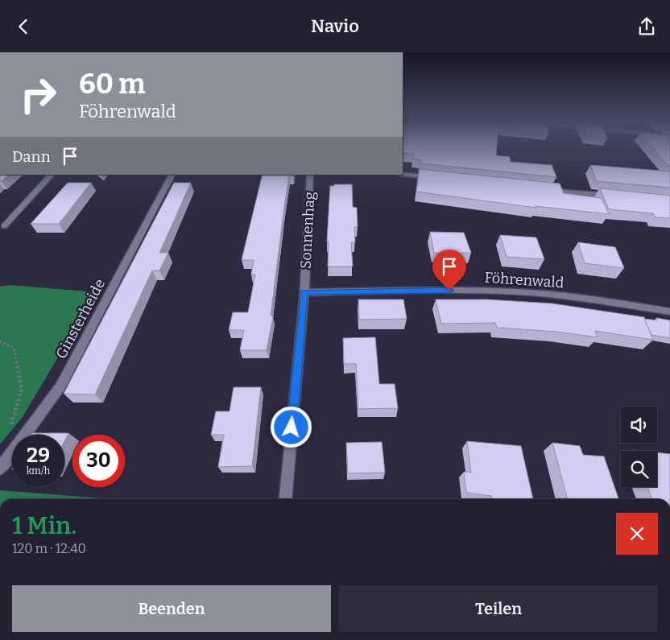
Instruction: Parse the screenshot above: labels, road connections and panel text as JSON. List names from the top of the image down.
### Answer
{
  "streets": {
    "street": ["Sonnenhag", "Föhrenwald", "Ginsterheide"]
  },
  "crossings": [
    ["Sonnenhag", "Föhrenwald"]
  ],
  "page": {
    "header": "Navio",
    "turn": ["60 m", "Föhrenwald"],
    "then": "Dann",
    "speed": "29 km/h",
    "limit": "30",
    "heading": ["1 Min.", "120 m · 12:40"],
    "buttons": ["Beenden", "Teilen"]
  }
}
